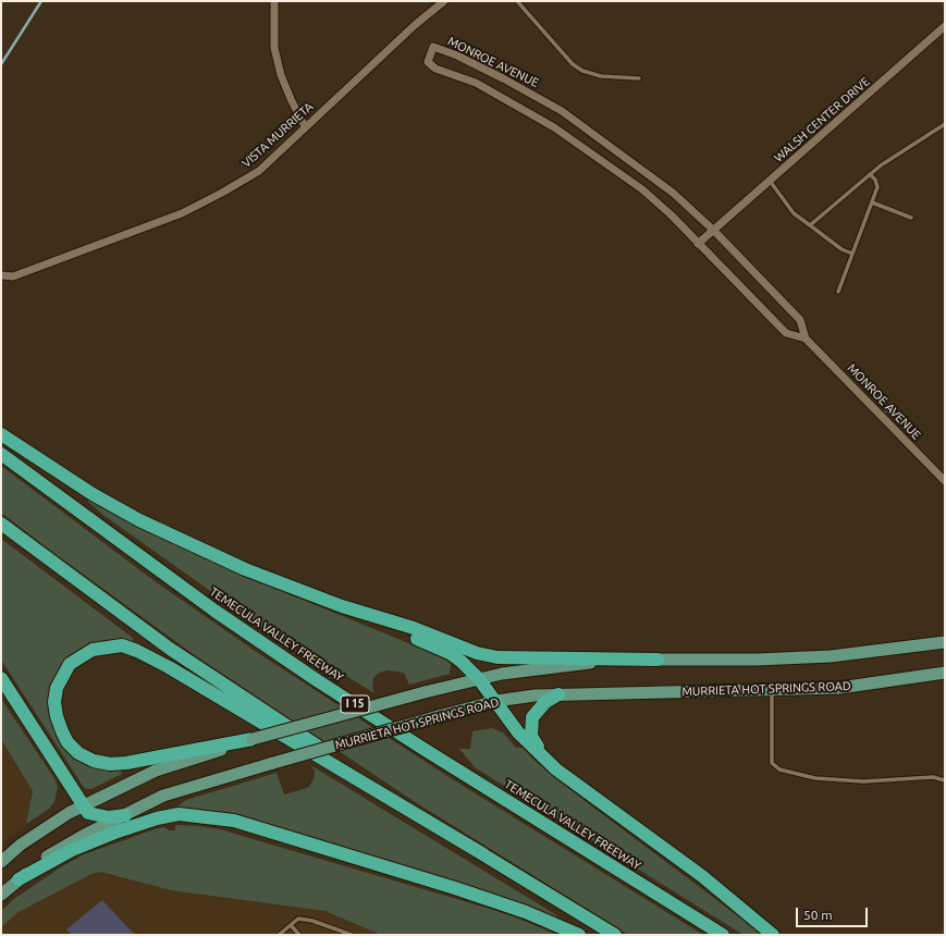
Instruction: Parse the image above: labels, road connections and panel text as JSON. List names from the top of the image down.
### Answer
{
  "streets": {
    "highway": ["TEMECULA VALLEY FREEWAY", "I 15"],
    "main road": ["MURRIETA HOT SPRINGS ROAD"],
    "street": ["MONROE AVENUE", "WALSH CENTER DRIVE", "VISTA MURRIETA"]
  },
  "crossings": [
    ["MONROE AVENUE", "WALSH CENTER DRIVE"]
  ],
  "scale_bar": "50 m"
}
